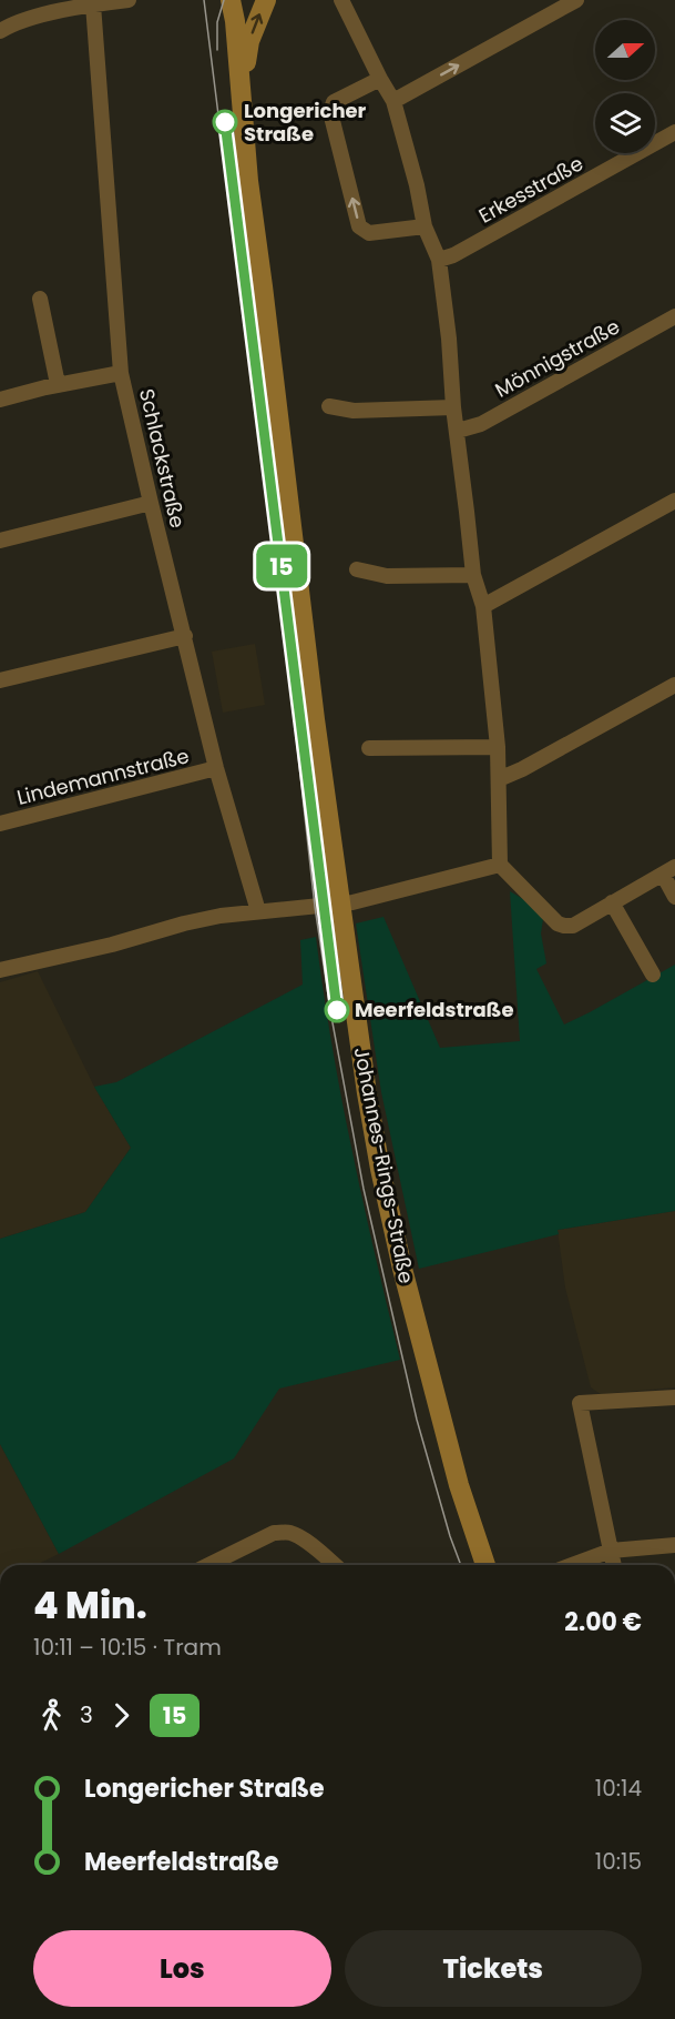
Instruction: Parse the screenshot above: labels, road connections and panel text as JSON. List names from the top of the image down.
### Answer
{
  "streets": {
    "street": [
      "Erkesstraße",
      "Mönnigstraße",
      "Schlackstraße",
      "Lindemannstraße",
      "Johannes-Rings-Straße"
    ]
  },
  "crossings": [
    ["Schlackstraße", "Lindemannstraße"]
  ],
  "places": ["Longericher Straße", "Meerfeldstraße"],
  "lines": ["tram line 15"],
  "north": "right",
  "page": {
    "on_map": "15",
    "heading": ["4 Min.", "10:11 – 10:15 · Tram", "2.00 €"],
    "legs": ["3", "15"],
    "list": [
      {
        "name": "Longericher Straße",
        "value": "10:14"
      },
      {
        "name": "Meerfeldstraße",
        "value": "10:15"
      }
    ],
    "buttons": ["Los", "Tickets"]
  }
}
